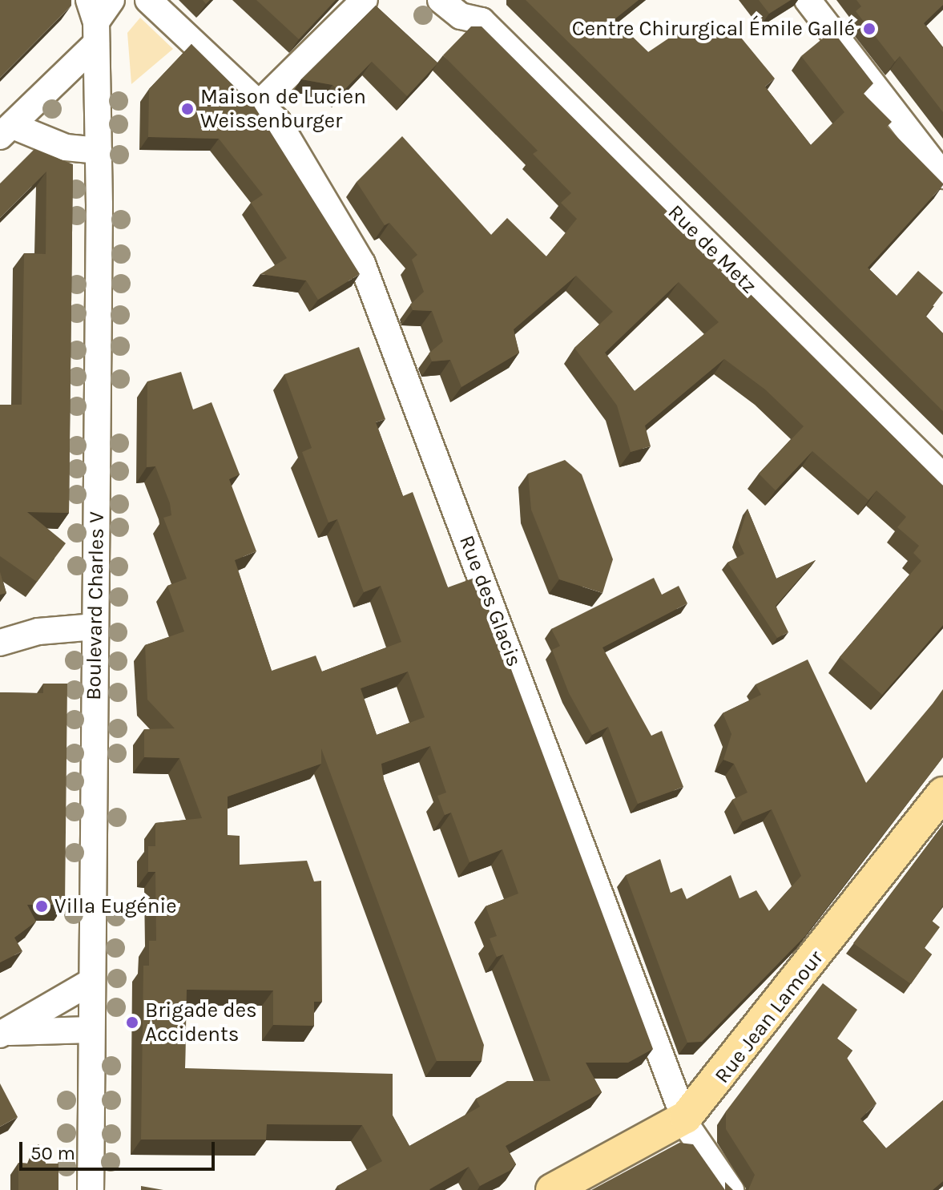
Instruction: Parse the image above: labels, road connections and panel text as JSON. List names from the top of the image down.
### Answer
{
  "streets": {
    "main road": ["Rue Jean Lamour"],
    "street": ["Rue de Metz", "Rue des Glacis", "Boulevard Charles V"]
  },
  "crossings": [
    ["Rue des Glacis", "Rue Jean Lamour"]
  ],
  "places": [
    "Centre Chirurgical Émile Gallé",
    "Maison de Lucien Weissenburger",
    "Villa Eugénie",
    "Brigade des Accidents"
  ],
  "scale_bar": "50 m"
}
